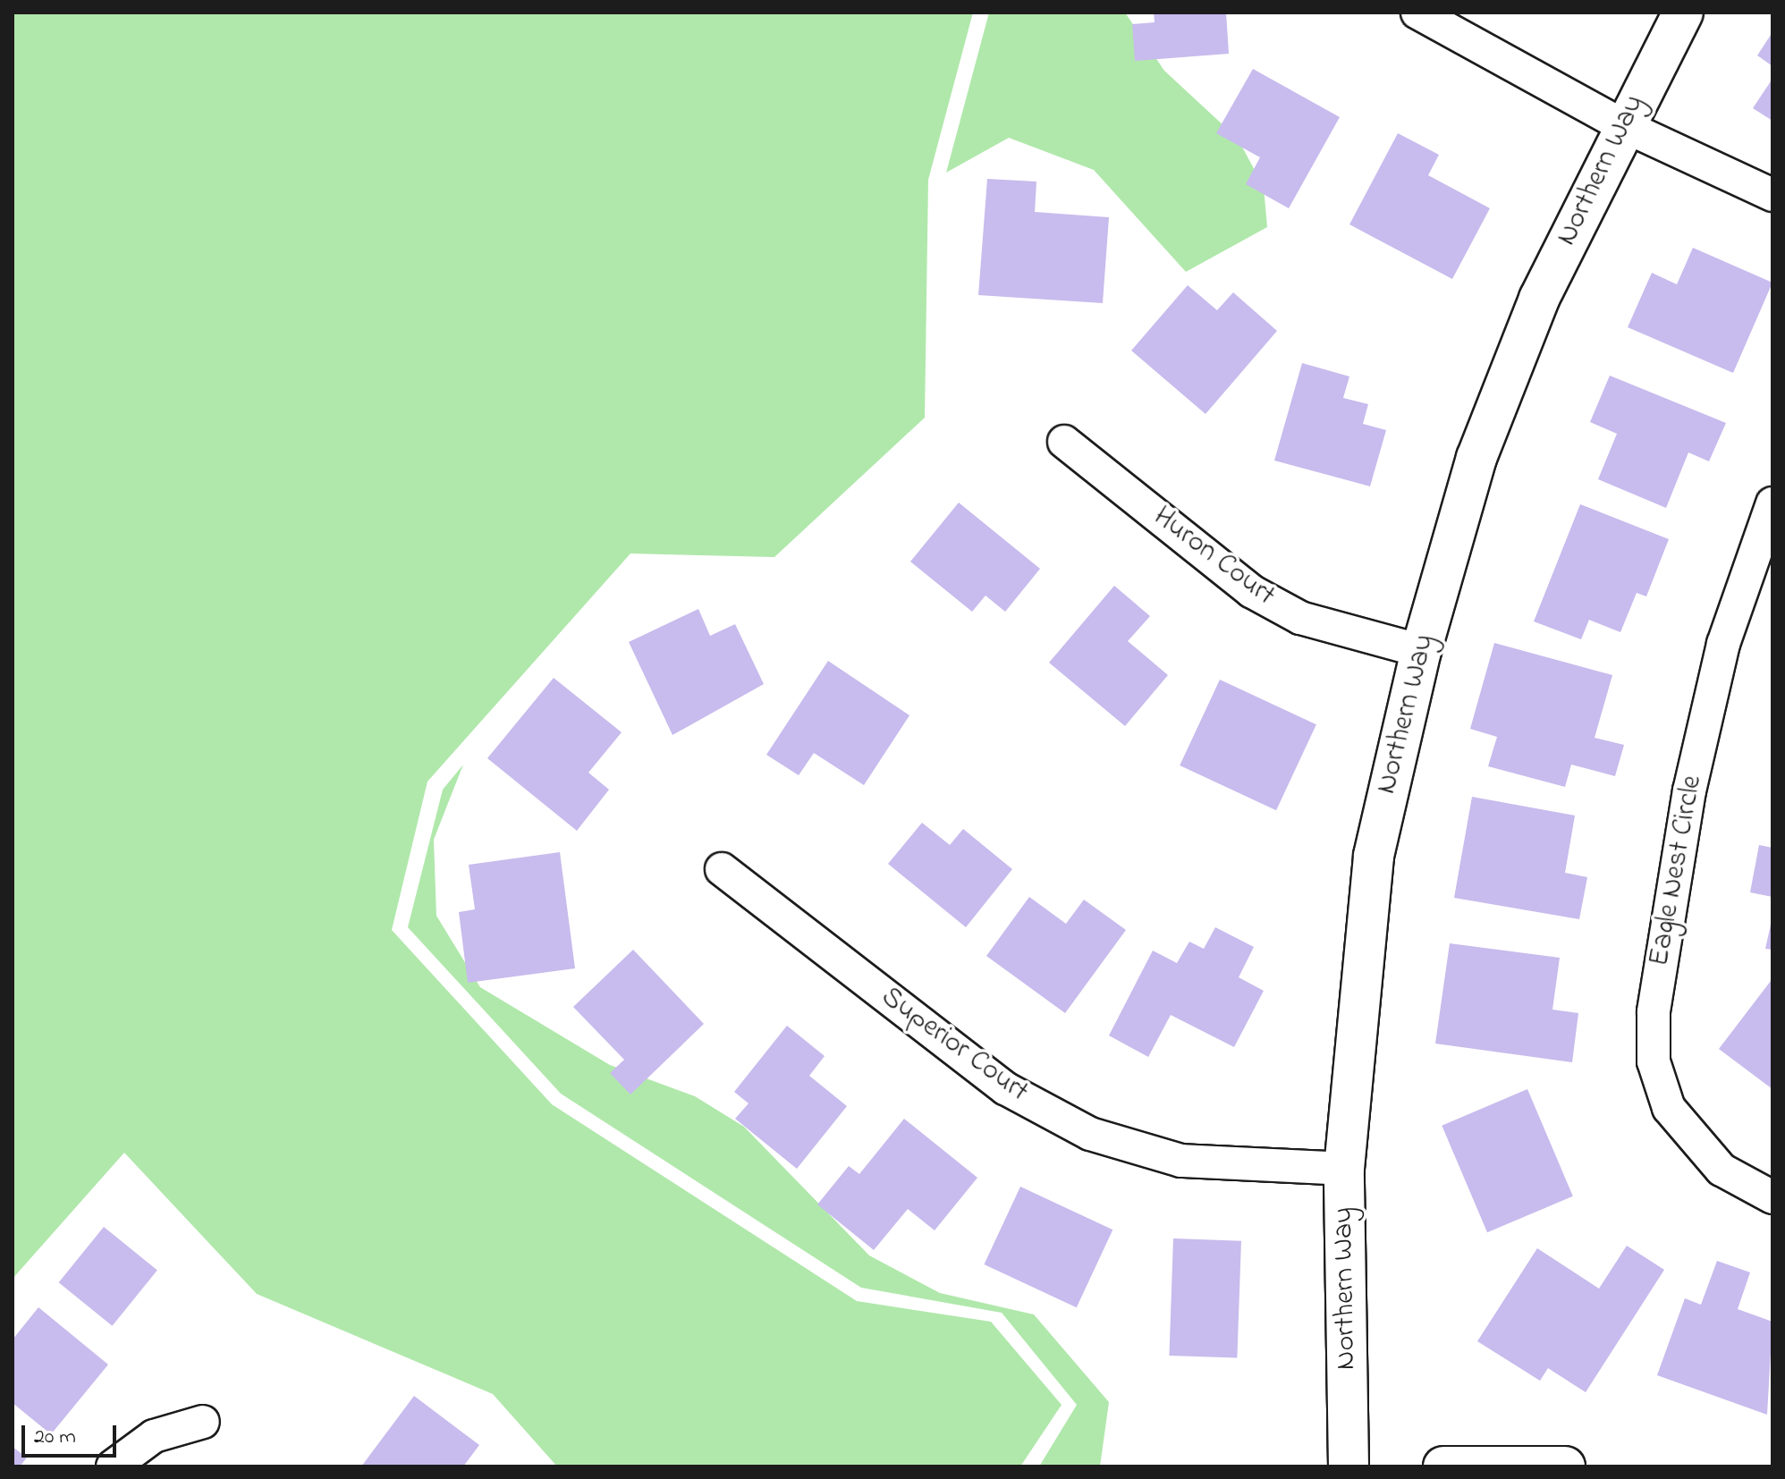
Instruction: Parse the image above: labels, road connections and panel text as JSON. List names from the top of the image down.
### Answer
{
  "streets": {
    "street": [
      "Northern Way",
      "Huron Court",
      "Eagle Nest Circle",
      "Superior Court"
    ]
  },
  "crossings": [
    ["Northern Way", "Huron Court"],
    ["Northern Way", "Superior Court"]
  ],
  "scale_bar": "20 m"
}
